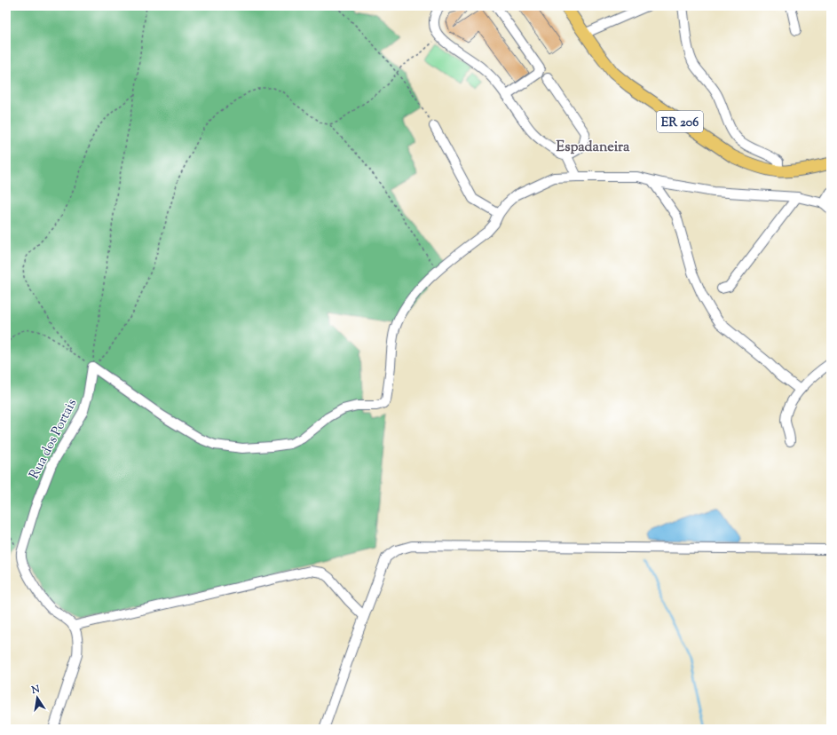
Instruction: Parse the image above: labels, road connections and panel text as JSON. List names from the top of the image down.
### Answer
{
  "streets": {
    "main road": ["ER 206"],
    "street": ["Rua dos Portais"]
  },
  "districts": ["Espadaneira"],
  "north": "top"
}
